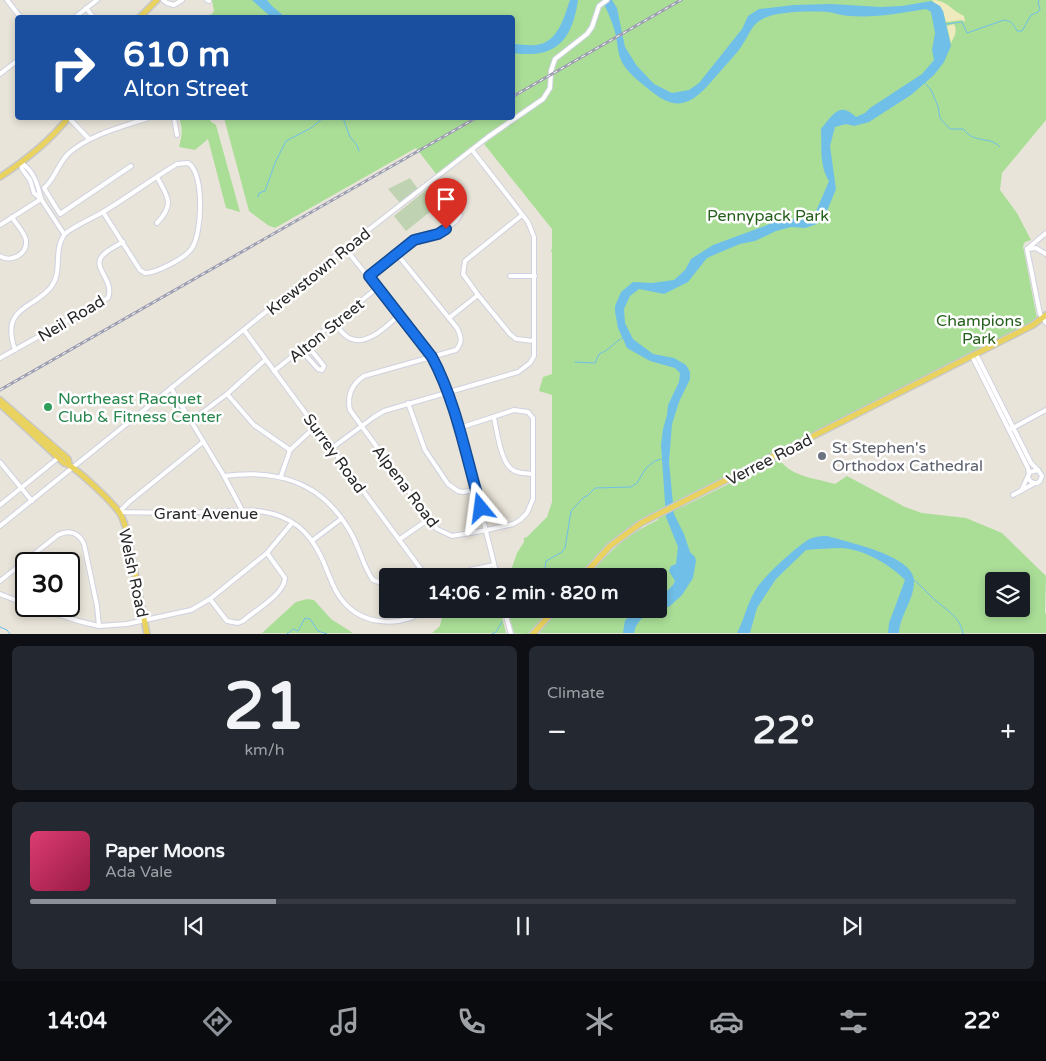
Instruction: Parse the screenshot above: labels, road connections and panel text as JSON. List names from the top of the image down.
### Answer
{
  "streets": {
    "main road": ["Verree Road", "Welsh Road"],
    "street": [
      "Krewstown Road",
      "Neil Road",
      "Alton Street",
      "Surrey Road",
      "Alpena Road",
      "Grant Avenue"
    ]
  },
  "crossings": [
    ["Krewstown Road", "Surrey Road"],
    ["Alton Street", "Surrey Road"],
    ["Grant Avenue", "Welsh Road"]
  ],
  "parks": ["Pennypack Park", "Champions Park"],
  "places": ["Northeast Racquet Club & Fitness Center", "St Stephen's Orthodox Cathedral"],
  "page": {
    "turn": ["610 m", "Alton Street"],
    "limit": "30",
    "trip": "14:06 · 2 min · 820 m",
    "tile": [
      ["21", "km/h"],
      "Climate"
    ],
    "heat": ["−", "22°", "+"],
    "song": ["Paper Moons", "Ada Vale"],
    "tabs": ["14:04", "22°"]
  }
}
